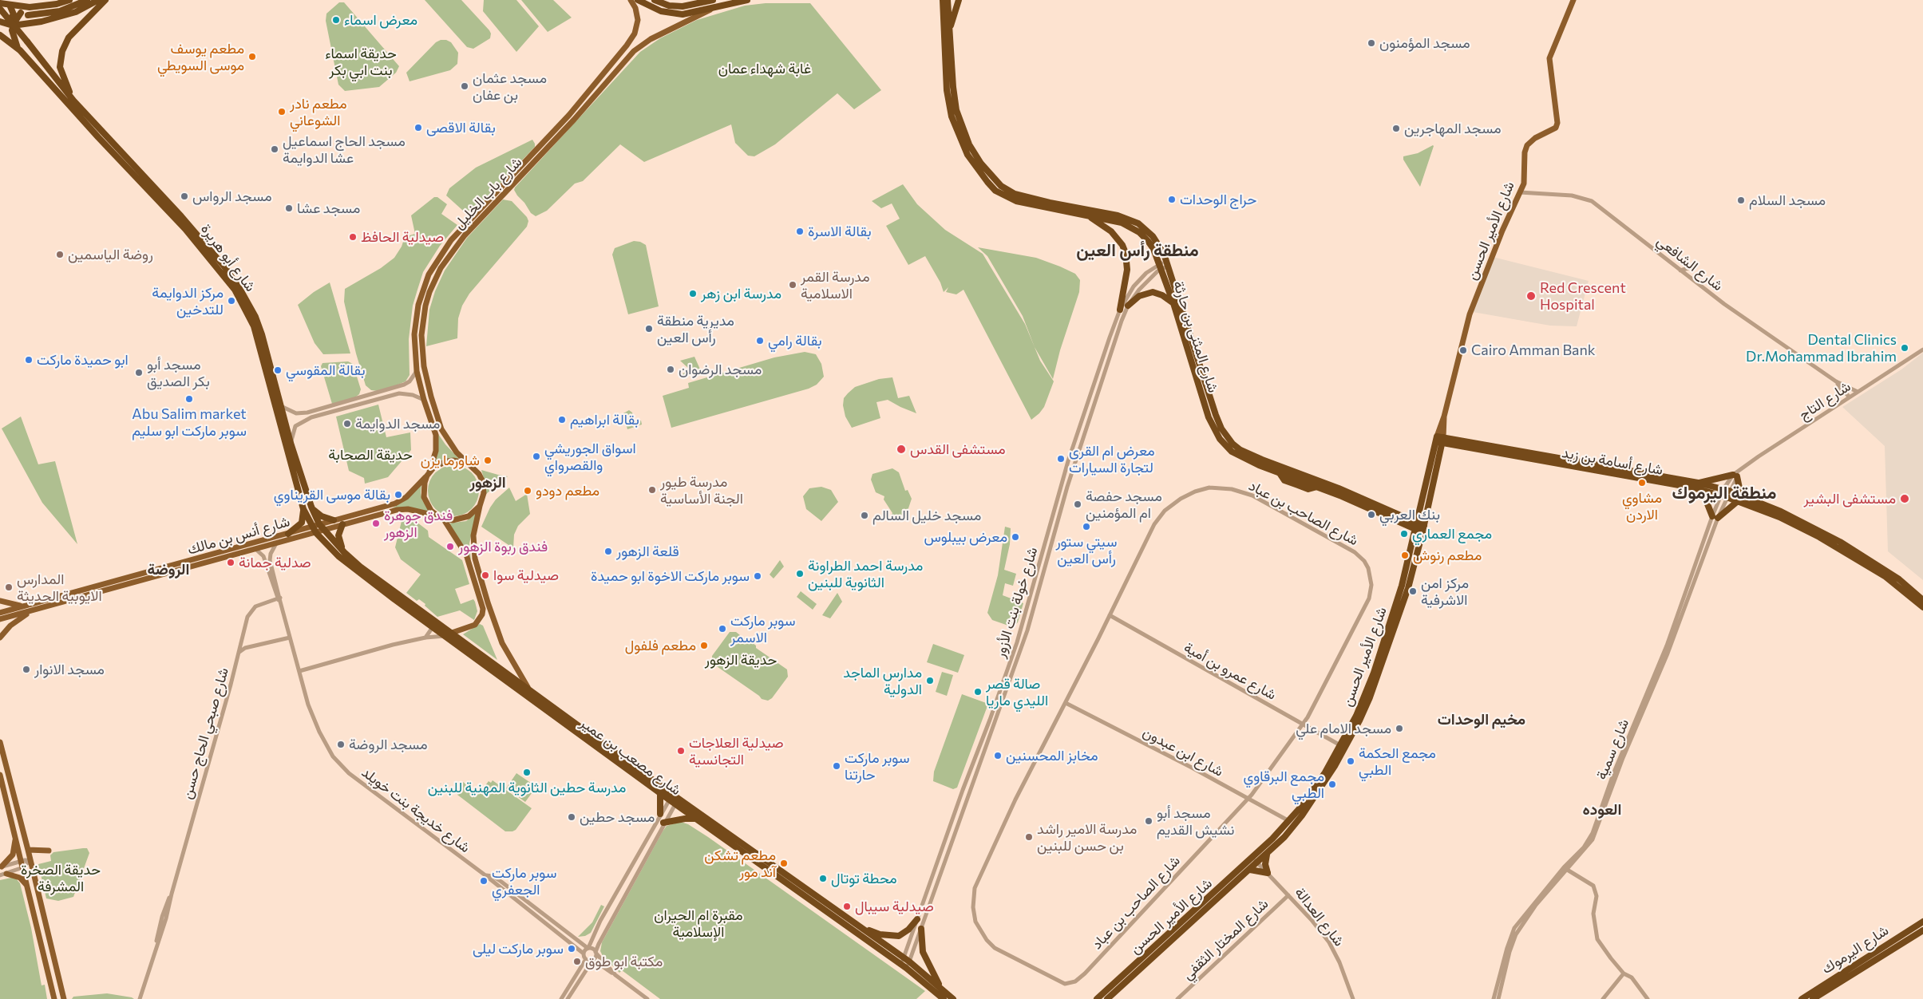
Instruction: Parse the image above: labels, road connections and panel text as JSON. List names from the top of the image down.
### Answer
{
  "streets": {
    "highway": [
      "شارع الأمير الحسن",
      "شارع أبو هريرة",
      "شارع المثنى بن حارثة",
      "شارع أسامة بن زيد",
      "شارع مصعب بن عمير",
      "شارع اليرموك"
    ],
    "main road": ["شارع باب الخليل", "شارع أنس بن مالك"],
    "street": [
      "شارع الشافعي",
      "شارع التاج",
      "شارع الصاحب بن عباد",
      "شارع خولة بنت الأزور",
      "شارع عمرو بن أمية",
      "شارع صبحي الحاج حسن",
      "شارع سمية",
      "شارع ابن عبدون",
      "شارع خديجة بنت خويلد",
      "شارع العدالة",
      "شارع المختار الثقفي"
    ]
  },
  "crossings": [
    ["شارع باب الخليل", "شارع أبو هريرة"],
    ["شارع باب الخليل", "شارع أنس بن مالك"],
    ["شارع باب الخليل", "شارع مصعب بن عمير"],
    ["شارع الأمير الحسن", "شارع الشافعي"],
    ["شارع الأمير الحسن", "شارع المثنى بن حارثة"],
    ["شارع الأمير الحسن", "شارع أسامة بن زيد"],
    ["شارع الأمير الحسن", "شارع عمرو بن أمية"],
    ["شارع الأمير الحسن", "شارع ابن عبدون"],
    ["شارع الأمير الحسن", "شارع العدالة"],
    ["شارع أبو هريرة", "شارع أنس بن مالك"],
    ["شارع أبو هريرة", "شارع مصعب بن عمير"],
    ["شارع الشافعي", "شارع التاج"],
    ["شارع المثنى بن حارثة", "شارع خولة بنت الأزور"],
    ["شارع التاج", "شارع أسامة بن زيد"],
    ["شارع التاج", "شارع سمية"],
    ["شارع أسامة بن زيد", "شارع سمية"],
    ["شارع الصاحب بن عباد", "شارع عمرو بن أمية"],
    ["شارع الصاحب بن عباد", "شارع ابن عبدون"],
    ["شارع أنس بن مالك", "شارع مصعب بن عمير"],
    ["شارع أنس بن مالك", "شارع خديجة بنت خويلد"],
    ["شارع خولة بنت الأزور", "شارع مصعب بن عمير"],
    ["شارع صبحي الحاج حسن", "شارع خديجة بنت خويلد"],
    ["شارع العدالة", "شارع المختار الثقفي"]
  ],
  "districts": [
    "منطقة رأس العين",
    "الزهور",
    "منطقة اليرموك",
    "الروضة",
    "مخيم الوحدات",
    "العوده"
  ],
  "parks": [
    "حديقة اسماء بنت ابي بكر",
    "غابة شهداء عمان",
    "حديقة الصحابة",
    "حديقة الزهور",
    "حديقة الصخرة المشرفة",
    "مقبرة ام الحيران الإسلامية"
  ],
  "places": [
    "معرض اسماء",
    "مسجد المؤمنون",
    "مطعم يوسف موسى السويطي",
    "مسجد عثمان بن عفان",
    "مطعم نادر الشوعاني",
    "بقالة الاقصى",
    "مسجد المهاجرين",
    "مسجد الحاج اسماعيل عشا الدوايمة",
    "مسجد الرواس",
    "حراج الوحدات",
    "مسجد السلام",
    "مسجد عشا",
    "بقالة الاسرة",
    "صيدلية الحافظ",
    "روضة الياسمين",
    "مدرسة القمر الاسلامية",
    "مدرسة ابن زهر",
    "Red Crescent Hospital",
    "مركز الدوايمة للتدخين",
    "مديرية منطقة رأس العين",
    "بقالة رامي",
    "Dental Clinics Dr.Mohammad Ibrahim",
    "Cairo Amman Bank",
    "ابو حميدة ماركت",
    "مسجد الرضوان",
    "بقالة المقوسي",
    "مسجد أبو بكر الصديق",
    "Abu Salim market سوبر ماركت ابو سليم",
    "بقالة ابراهيم",
    "مسجد الدوايمة",
    "مستشفى القدس",
    "اسواق الجوريشي والقصرواي",
    "معرض ام القرى لتجارة السيارات",
    "شاورما يزن",
    "مشاوي الاردن",
    "مدرسة طيور الجنة الأساسية",
    "مطعم دودو",
    "بقالة موسى القريناوي",
    "مستشفى البشير",
    "مسجد حفصة ام المؤمنين",
    "بنك العربي",
    "مسجد خليل السالم",
    "فندق جوهرة الزهور",
    "سيتي ستور رأس العين",
    "مجمع العماري",
    "معرض بيبلوس",
    "فندق ربوة الزهور",
    "قلعة الزهور",
    "مطعم رنوش",
    "صدلية جمانة",
    "مدرسة احمد الطراونة الثانوية للبنين",
    "صيدلية سوا",
    "سوبر ماركت الاخوة ابو حميدة",
    "المدارس الايوبية الحديثة",
    "مركز امن الاشرفية",
    "سوبر ماركت الاسمر",
    "مطعم فلفول",
    "مسجد الانوار",
    "مدارس الماجد الدولية",
    "صالة قصر الليدي ماريا",
    "مسجد الامام علي",
    "مسجد الروضة",
    "صيدلية العلاجات التجانسية",
    "مخابز المحسنين",
    "مجمع الحكمة الطبي",
    "سوبر ماركت حارتنا",
    "مدرسة حطين الثانوية المهنية للبنين",
    "مجمع البرقاوي الطبي",
    "مسجد حطين",
    "مسجد أبو نشيش القديم",
    "مدرسة الامير راشد بن حسن للبنين",
    "مطعم تشكن آند مور",
    "محطة توتال",
    "سوبر ماركت الجعفري",
    "صيدلية سيبال",
    "سوبر ماركت ليلى",
    "مكتبة ابو طوق"
  ]
}
